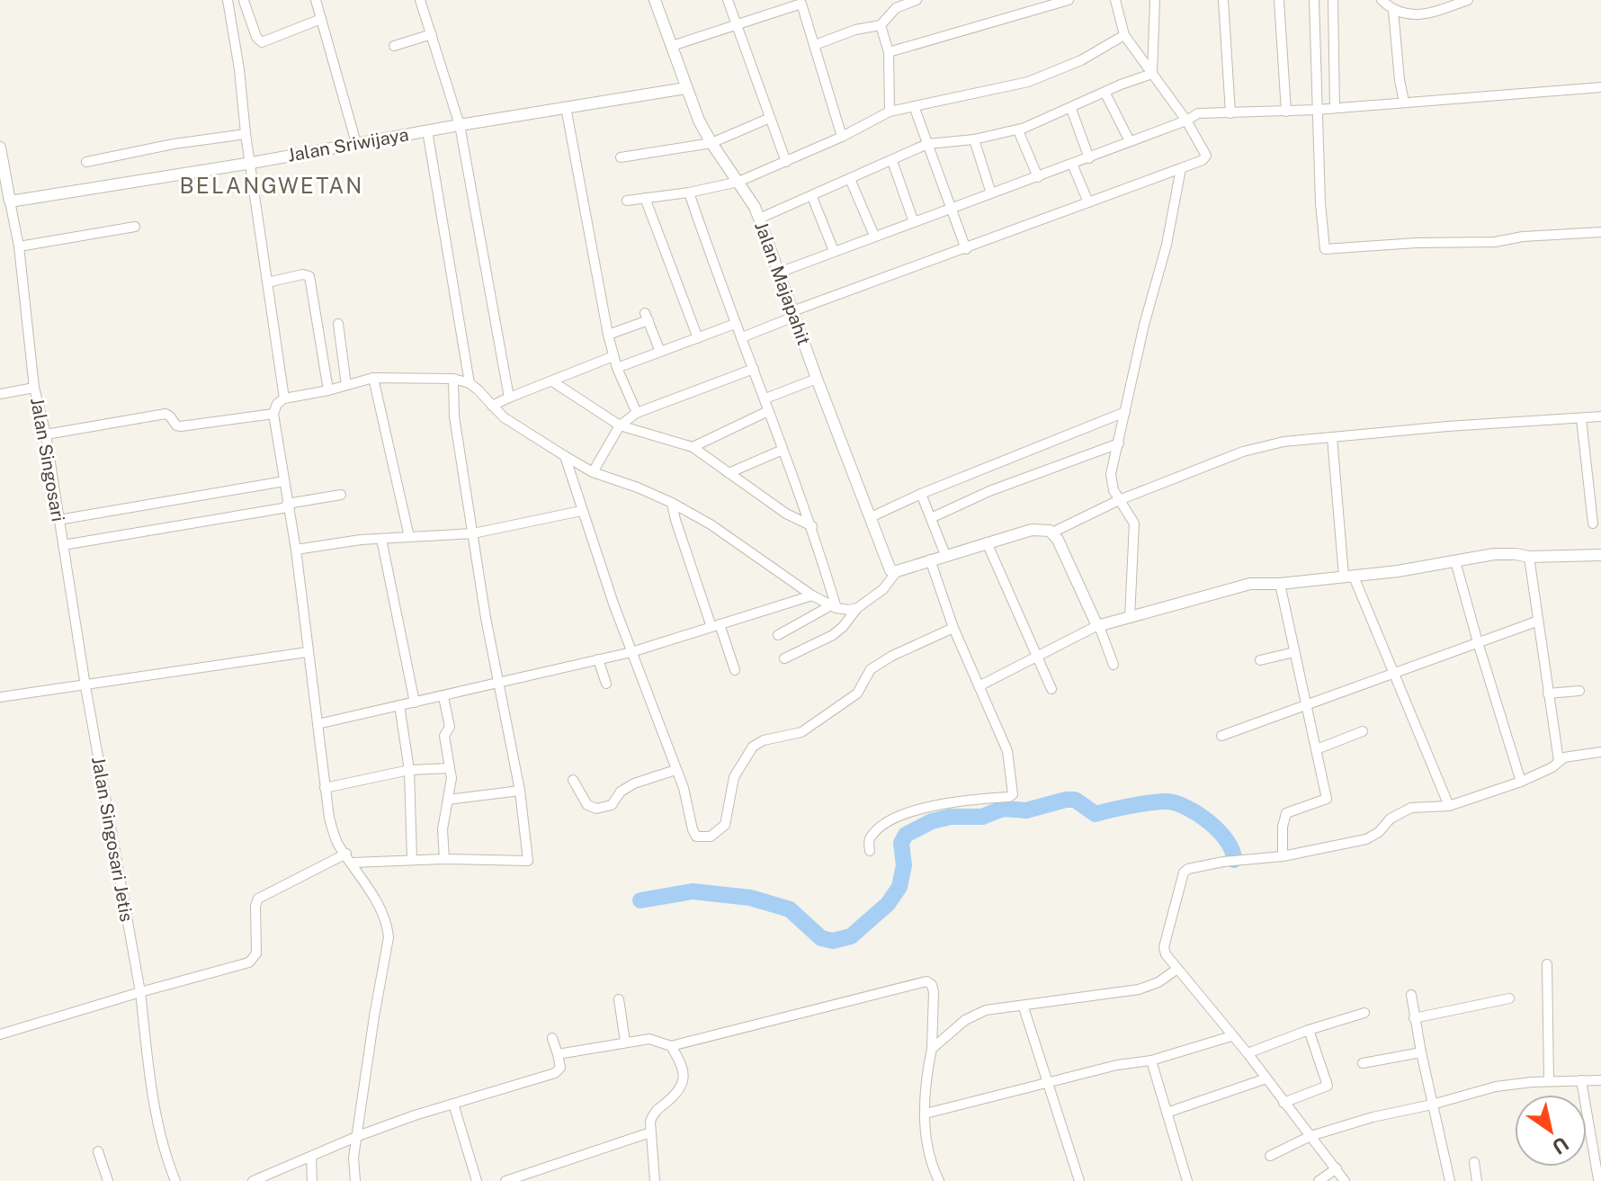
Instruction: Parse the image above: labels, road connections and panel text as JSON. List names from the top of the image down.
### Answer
{
  "streets": {
    "street": [
      "Jalan Sriwijaya",
      "Jalan Majapahit",
      "Jalan Singosari",
      "Jalan Singosari Jetis"
    ]
  },
  "crossings": [
    ["Jalan Sriwijaya", "Jalan Majapahit"],
    ["Jalan Sriwijaya", "Jalan Singosari"],
    ["Jalan Singosari", "Jalan Singosari Jetis"]
  ],
  "districts": ["BELANGWETAN"],
  "north": "bottom right"
}
